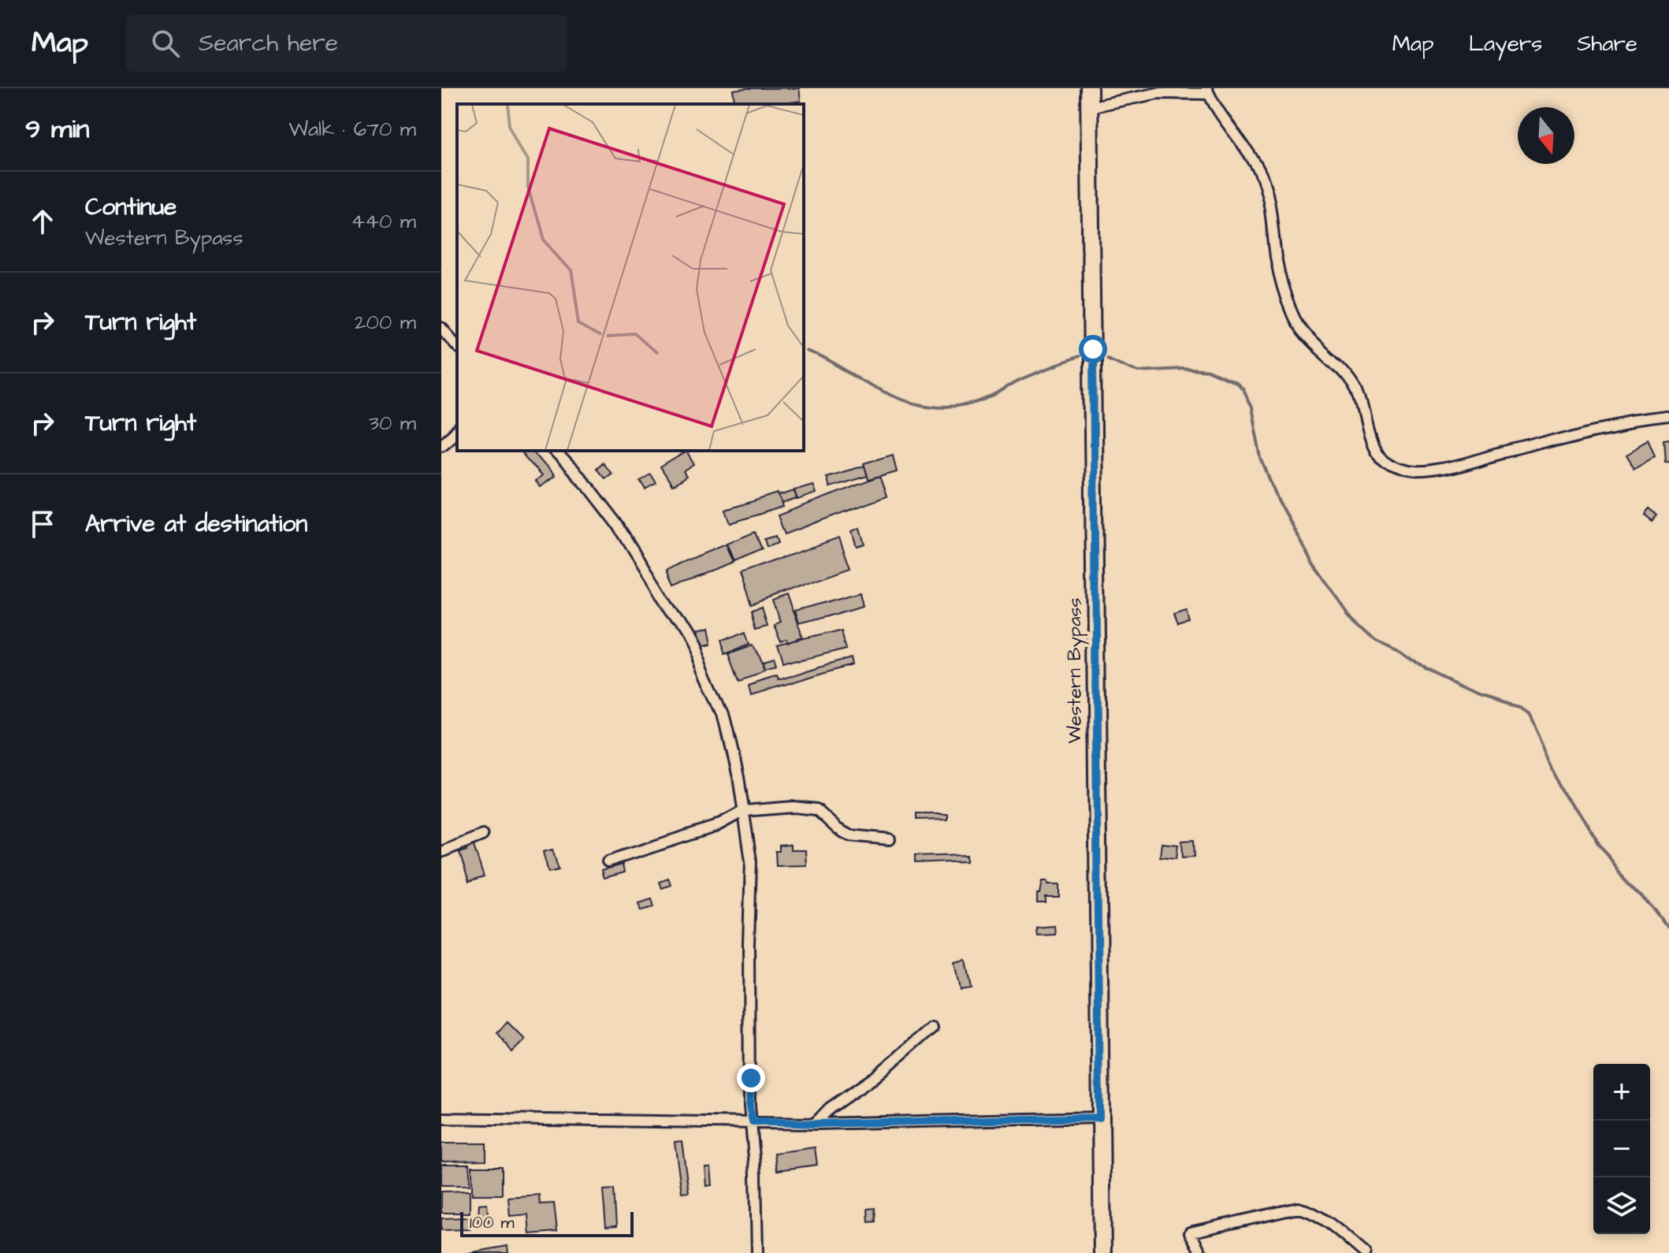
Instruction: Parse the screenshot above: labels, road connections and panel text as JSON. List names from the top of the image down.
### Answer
{
  "streets": {
    "main road": ["Western Bypass"]
  },
  "scale_bar": "100 m",
  "north": "bottom",
  "page": {
    "header": "Map",
    "search": "Search here",
    "nav": ["Map", "Layers", "Share"],
    "heading": ["9 min", "Walk · 670 m"],
    "list": [
      ["Continue", "Western Bypass", "440 m"],
      ["Turn right", "200 m"],
      ["Turn right", "30 m"],
      "Arrive at destination"
    ],
    "map_buttons": ["+", "−"],
    "scale": "100 m"
  }
}
